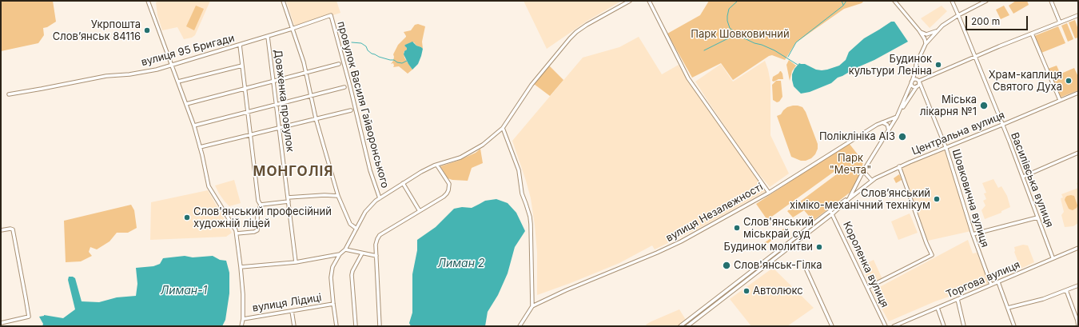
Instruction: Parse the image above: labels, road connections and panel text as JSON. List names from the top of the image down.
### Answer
{
  "streets": {
    "street": [
      "вулиця 95 Бригади",
      "Довженка провулок",
      "провулок Василя Гайворонського",
      "Центральна вулиця",
      "Василівська вулиця",
      "Шовковична вулиця",
      "вулиця Незалежності",
      "Короленка вулиця",
      "Торгова вулиця",
      "вулиця Лідиці"
    ]
  },
  "crossings": [
    ["вулиця 95 Бригади", "Довженка провулок"],
    ["вулиця 95 Бригади", "провулок Василя Гайворонського"],
    ["Центральна вулиця", "Василівська вулиця"],
    ["Центральна вулиця", "Шовковична вулиця"],
    ["Центральна вулиця", "Короленка вулиця"],
    ["Василівська вулиця", "Торгова вулиця"],
    ["Шовковична вулиця", "Торгова вулиця"]
  ],
  "districts": ["МОНГОЛІЯ"],
  "water": ["Лиман 2", "Лиман-1"],
  "parks": ["Парк Шовковичний", "Парк \"Мечта\""],
  "places": [
    "Укрпошта Слов’янськ 84116",
    "Будинок культури Леніна",
    "Храм-каплиця Святого Духа",
    "Міська лікарня №1",
    "Поліклініка АІЗ",
    "Слов’янський хіміко-механічний технікум",
    "Слов'янський професійний художній ліцей",
    "Слов'янський міськрай суд",
    "Будинок молитви",
    "Слов'янськ-Гілка",
    "Автолюкс"
  ],
  "scale_bar": "200 m"
}
